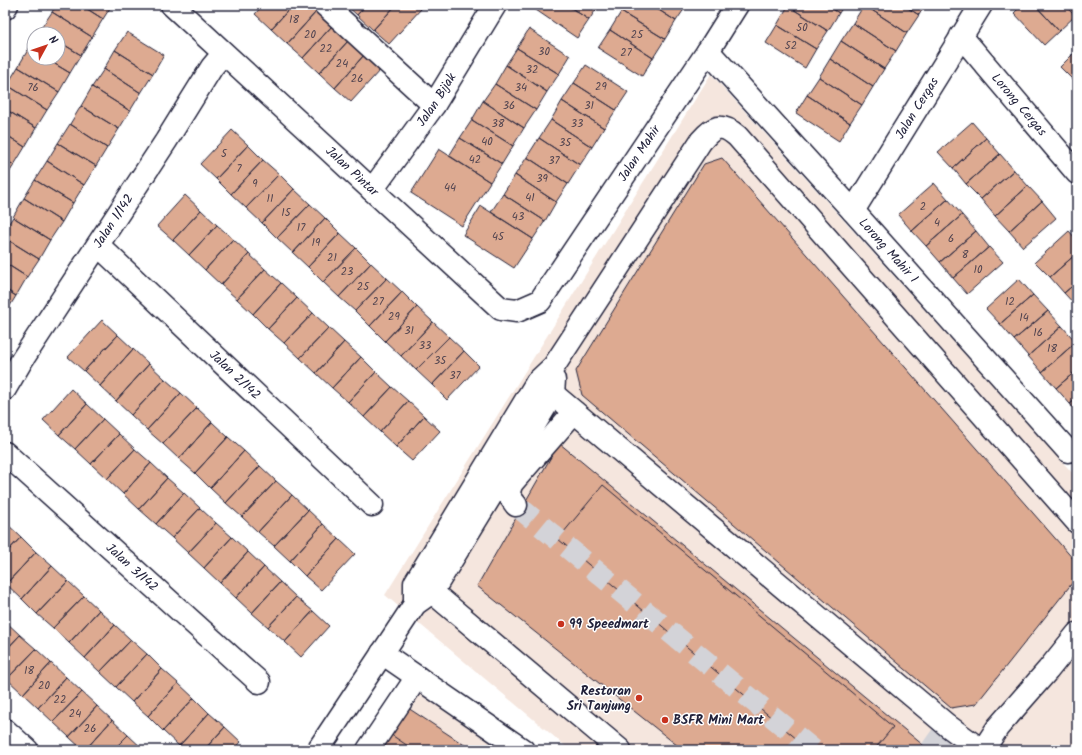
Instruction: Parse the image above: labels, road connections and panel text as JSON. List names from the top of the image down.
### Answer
{
  "streets": {
    "street": [
      "Jalan Bijak",
      "Lorong Cergas",
      "Jalan Cergas",
      "Jalan Mahir",
      "Jalan Pintar",
      "Jalan 1/142",
      "Lorong Mahir 1",
      "Jalan 2/142",
      "Jalan 3/142"
    ]
  },
  "crossings": [
    ["Jalan Bijak", "Jalan Pintar"],
    ["Lorong Cergas", "Jalan Cergas"],
    ["Jalan Cergas", "Lorong Mahir 1"],
    ["Jalan Mahir", "Jalan Pintar"],
    ["Jalan Mahir", "Lorong Mahir 1"],
    ["Jalan Pintar", "Jalan 1/142"],
    ["Jalan 1/142", "Jalan 2/142"]
  ],
  "places": ["99 Speedmart", "Restoran Sri Tanjung", "BSFR Mini Mart"],
  "house_numbers": [
    "18",
    "50",
    "20",
    "25",
    "52",
    "22",
    "30",
    "27",
    "24",
    "32",
    "26",
    "29",
    "76",
    "34",
    "36",
    "31",
    "38",
    "33",
    "40",
    "35",
    "5",
    "42",
    "37",
    "7",
    "39",
    "9",
    "44",
    "41",
    "11",
    "2",
    "15",
    "43",
    "4",
    "17",
    "45",
    "6",
    "19",
    "8",
    "21",
    "10",
    "23",
    "25",
    "27",
    "12",
    "29",
    "14",
    "31",
    "16",
    "33",
    "18",
    "35",
    "37",
    "18",
    "20",
    "22",
    "24",
    "26"
  ],
  "north": "top right"
}
